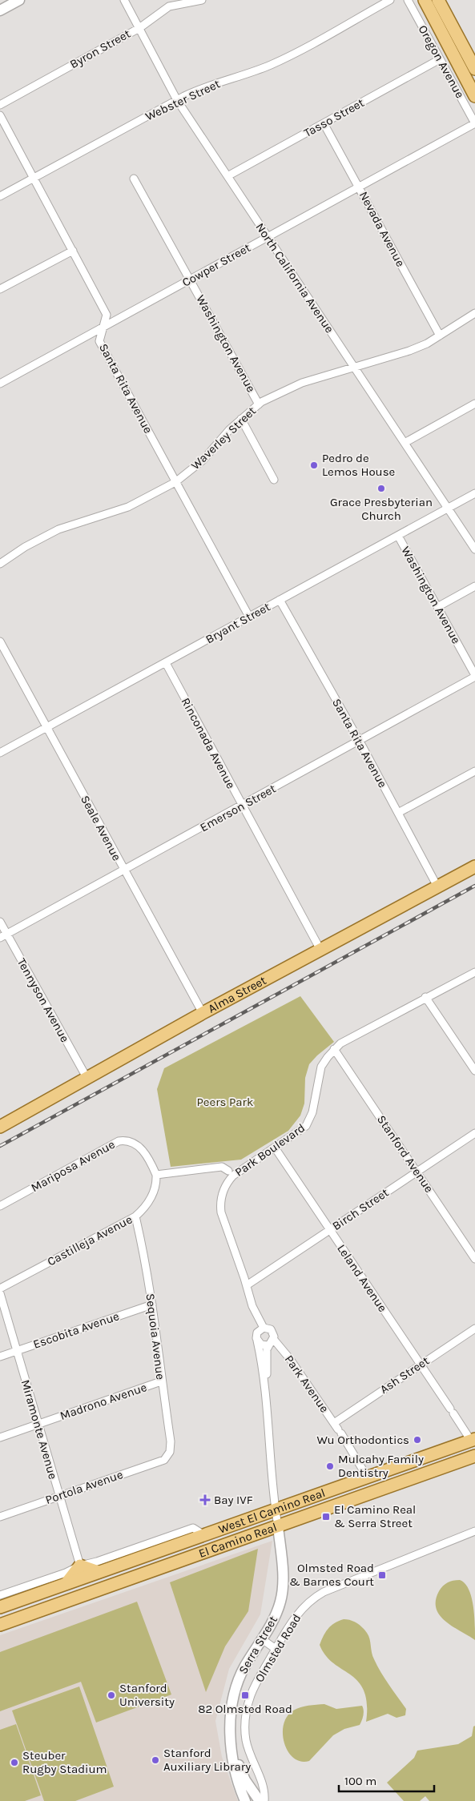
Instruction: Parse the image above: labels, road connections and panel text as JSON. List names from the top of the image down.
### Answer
{
  "streets": {
    "main road": ["Alma Street", "West El Camino Real", "El Camino Real"],
    "street": [
      "Byron Street",
      "Oregon Avenue",
      "Webster Street",
      "Tasso Street",
      "Nevada Avenue",
      "Cowper Street",
      "North California Avenue",
      "Washington Avenue",
      "Santa Rita Avenue",
      "Waverley Street",
      "Bryant Street",
      "Rinconada Avenue",
      "Emerson Street",
      "Seale Avenue",
      "Tennyson Avenue",
      "Park Boulevard",
      "Stanford Avenue",
      "Mariposa Avenue",
      "Birch Street",
      "Castilleja Avenue",
      "Leland Avenue",
      "Escobita Avenue",
      "Sequoia Avenue",
      "Ash Street",
      "Park Avenue",
      "Madrono Avenue",
      "Miramonte Avenue",
      "Portola Avenue",
      "Serra Street",
      "Olmsted Road"
    ]
  },
  "crossings": [
    ["Byron Street", "North California Avenue"],
    ["Oregon Avenue", "Tasso Street"],
    ["Oregon Avenue", "Cowper Street"],
    ["Webster Street", "North California Avenue"],
    ["Webster Street", "Santa Rita Avenue"],
    ["Tasso Street", "Nevada Avenue"],
    ["Tasso Street", "North California Avenue"],
    ["Nevada Avenue", "Cowper Street"],
    ["Nevada Avenue", "Waverley Street"],
    ["Cowper Street", "North California Avenue"],
    ["Cowper Street", "Washington Avenue"],
    ["Cowper Street", "Santa Rita Avenue"],
    ["North California Avenue", "Waverley Street"],
    ["North California Avenue", "Bryant Street"],
    ["Washington Avenue", "Waverley Street"],
    ["Washington Avenue", "Bryant Street"],
    ["Washington Avenue", "Emerson Street"],
    ["Santa Rita Avenue", "Waverley Street"],
    ["Santa Rita Avenue", "Bryant Street"],
    ["Santa Rita Avenue", "Emerson Street"],
    ["Santa Rita Avenue", "Alma Street"],
    ["Bryant Street", "Rinconada Avenue"],
    ["Bryant Street", "Seale Avenue"],
    ["Rinconada Avenue", "Emerson Street"],
    ["Rinconada Avenue", "Alma Street"],
    ["Emerson Street", "Seale Avenue"],
    ["Emerson Street", "Tennyson Avenue"],
    ["Seale Avenue", "Alma Street"],
    ["Alma Street", "Tennyson Avenue"],
    ["Park Boulevard", "Stanford Avenue"],
    ["Park Boulevard", "Birch Street"],
    ["Park Boulevard", "Leland Avenue"],
    ["Park Boulevard", "Park Avenue"],
    ["Stanford Avenue", "Birch Street"],
    ["Mariposa Avenue", "Castilleja Avenue"],
    ["Birch Street", "Leland Avenue"],
    ["Castilleja Avenue", "Sequoia Avenue"],
    ["Leland Avenue", "Ash Street"],
    ["Leland Avenue", "West El Camino Real"],
    ["Escobita Avenue", "Sequoia Avenue"],
    ["Escobita Avenue", "Miramonte Avenue"],
    ["Sequoia Avenue", "Madrono Avenue"],
    ["Sequoia Avenue", "Portola Avenue"],
    ["Ash Street", "Park Avenue"],
    ["Park Avenue", "West El Camino Real"],
    ["Madrono Avenue", "Miramonte Avenue"],
    ["Miramonte Avenue", "Portola Avenue"],
    ["West El Camino Real", "El Camino Real"],
    ["El Camino Real", "Serra Street"]
  ],
  "parks": ["Peers Park"],
  "places": {
    "other": [
      "Pedro de Lemos House",
      "Grace Presbyterian Church",
      "Wu Orthodontics",
      "Mulcahy Family Dentistry",
      "Stanford University",
      "Stanford Auxiliary Library",
      "Steuber Rugby Stadium"
    ],
    "health": ["Bay IVF"],
    "transit": ["El Camino Real & Serra Street", "Olmsted Road & Barnes Court", "82 Olmsted Road"]
  },
  "scale_bar": "100 m"
}
